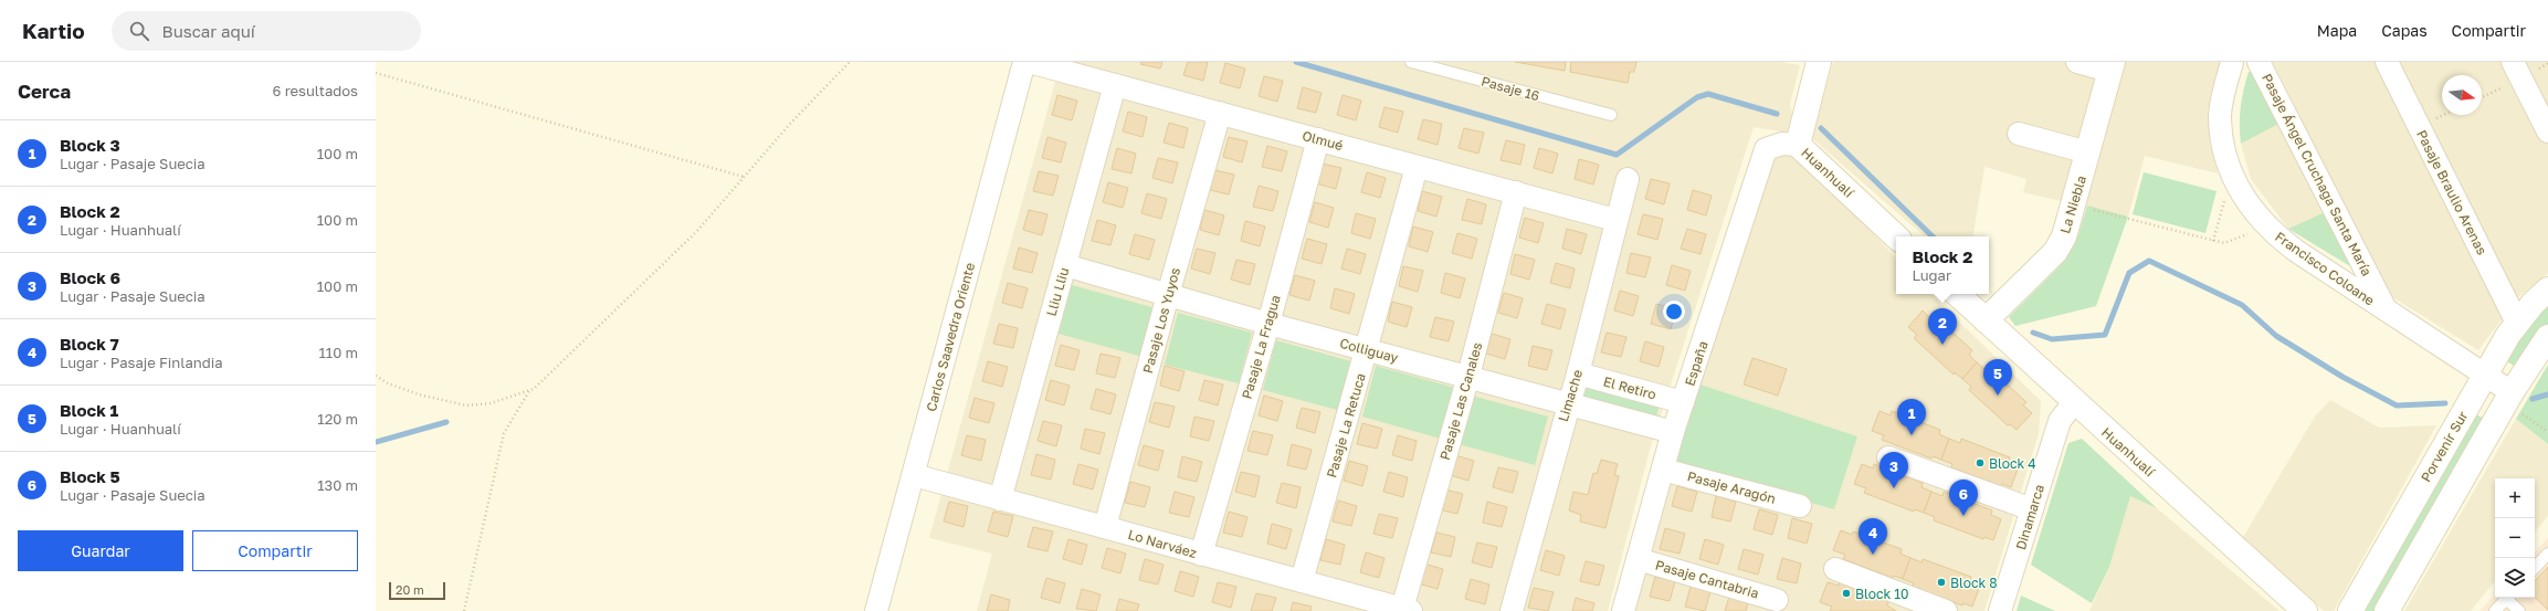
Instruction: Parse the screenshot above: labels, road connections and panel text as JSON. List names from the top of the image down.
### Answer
{
  "streets": {
    "street": [
      "Olmué",
      "Huanhualí",
      "Pasaje Ángel Cruchaga Santa María",
      "Pasaje Braulio Arenas",
      "La Niebla",
      "Francisco Coloane",
      "Lliu Lliu",
      "Pasaje Los Yuyos",
      "Carlos Saavedra Oriente",
      "Pasaje La Fragua",
      "Colliguay",
      "España",
      "El Retiro",
      "Limache",
      "Pasaje Las Canales",
      "Pasaje La Retuca",
      "Porvenir Sur",
      "Pasaje Aragón",
      "Dinamarca",
      "Lo Narváez",
      "Pasaje Cantabria"
    ],
    "lane": ["Pasaje 16"]
  },
  "crossings": [
    ["Olmué", "Lliu Lliu"],
    ["Olmué", "Pasaje Los Yuyos"],
    ["Olmué", "Pasaje La Fragua"],
    ["Olmué", "Limache"],
    ["Olmué", "Pasaje Las Canales"],
    ["Olmué", "Pasaje La Retuca"],
    ["Huanhualí", "La Niebla"],
    ["Huanhualí", "España"],
    ["Huanhualí", "Dinamarca"],
    ["Pasaje Ángel Cruchaga Santa María", "Francisco Coloane"],
    ["Pasaje Braulio Arenas", "Porvenir Sur"],
    ["Francisco Coloane", "Porvenir Sur"],
    ["Lliu Lliu", "Colliguay"],
    ["Lliu Lliu", "Lo Narváez"],
    ["Pasaje Los Yuyos", "Colliguay"],
    ["Pasaje Los Yuyos", "Lo Narváez"],
    ["Carlos Saavedra Oriente", "Lo Narváez"],
    ["Pasaje La Fragua", "Colliguay"],
    ["Pasaje La Fragua", "Lo Narváez"],
    ["Colliguay", "España"],
    ["Colliguay", "Limache"],
    ["Colliguay", "Pasaje Las Canales"],
    ["Colliguay", "Pasaje La Retuca"],
    ["España", "El Retiro"],
    ["España", "Pasaje Aragón"],
    ["España", "Pasaje Cantabria"],
    ["El Retiro", "Limache"],
    ["Pasaje Las Canales", "Lo Narváez"],
    ["Pasaje La Retuca", "Lo Narváez"]
  ],
  "places": ["Block 4", "Block 8", "Block 10"],
  "scale_bar": "20 m",
  "north": "right",
  "page": {
    "header": "Kartio",
    "search": "Buscar aquí",
    "nav": ["Mapa", "Capas", "Compartir"],
    "heading": ["Cerca", "6 resultados"],
    "list": [
      {
        "mark": "1",
        "name": "Block 3",
        "note": "Lugar · Pasaje Suecia",
        "value": "100 m"
      },
      {
        "mark": "2",
        "name": "Block 2",
        "note": "Lugar · Huanhualí",
        "value": "100 m"
      },
      {
        "mark": "3",
        "name": "Block 6",
        "note": "Lugar · Pasaje Suecia",
        "value": "100 m"
      },
      {
        "mark": "4",
        "name": "Block 7",
        "note": "Lugar · Pasaje Finlandia",
        "value": "110 m"
      },
      {
        "mark": "5",
        "name": "Block 1",
        "note": "Lugar · Huanhualí",
        "value": "120 m"
      },
      {
        "mark": "6",
        "name": "Block 5",
        "note": "Lugar · Pasaje Suecia",
        "value": "130 m"
      }
    ],
    "popup": ["Block 2", "Lugar"],
    "pins": [
      "2",
      "5",
      "1",
      "3",
      "6",
      "4"
    ],
    "map_buttons": ["+", "−"],
    "buttons": ["Guardar", "Compartir"],
    "scale": "20 m"
  }
}
